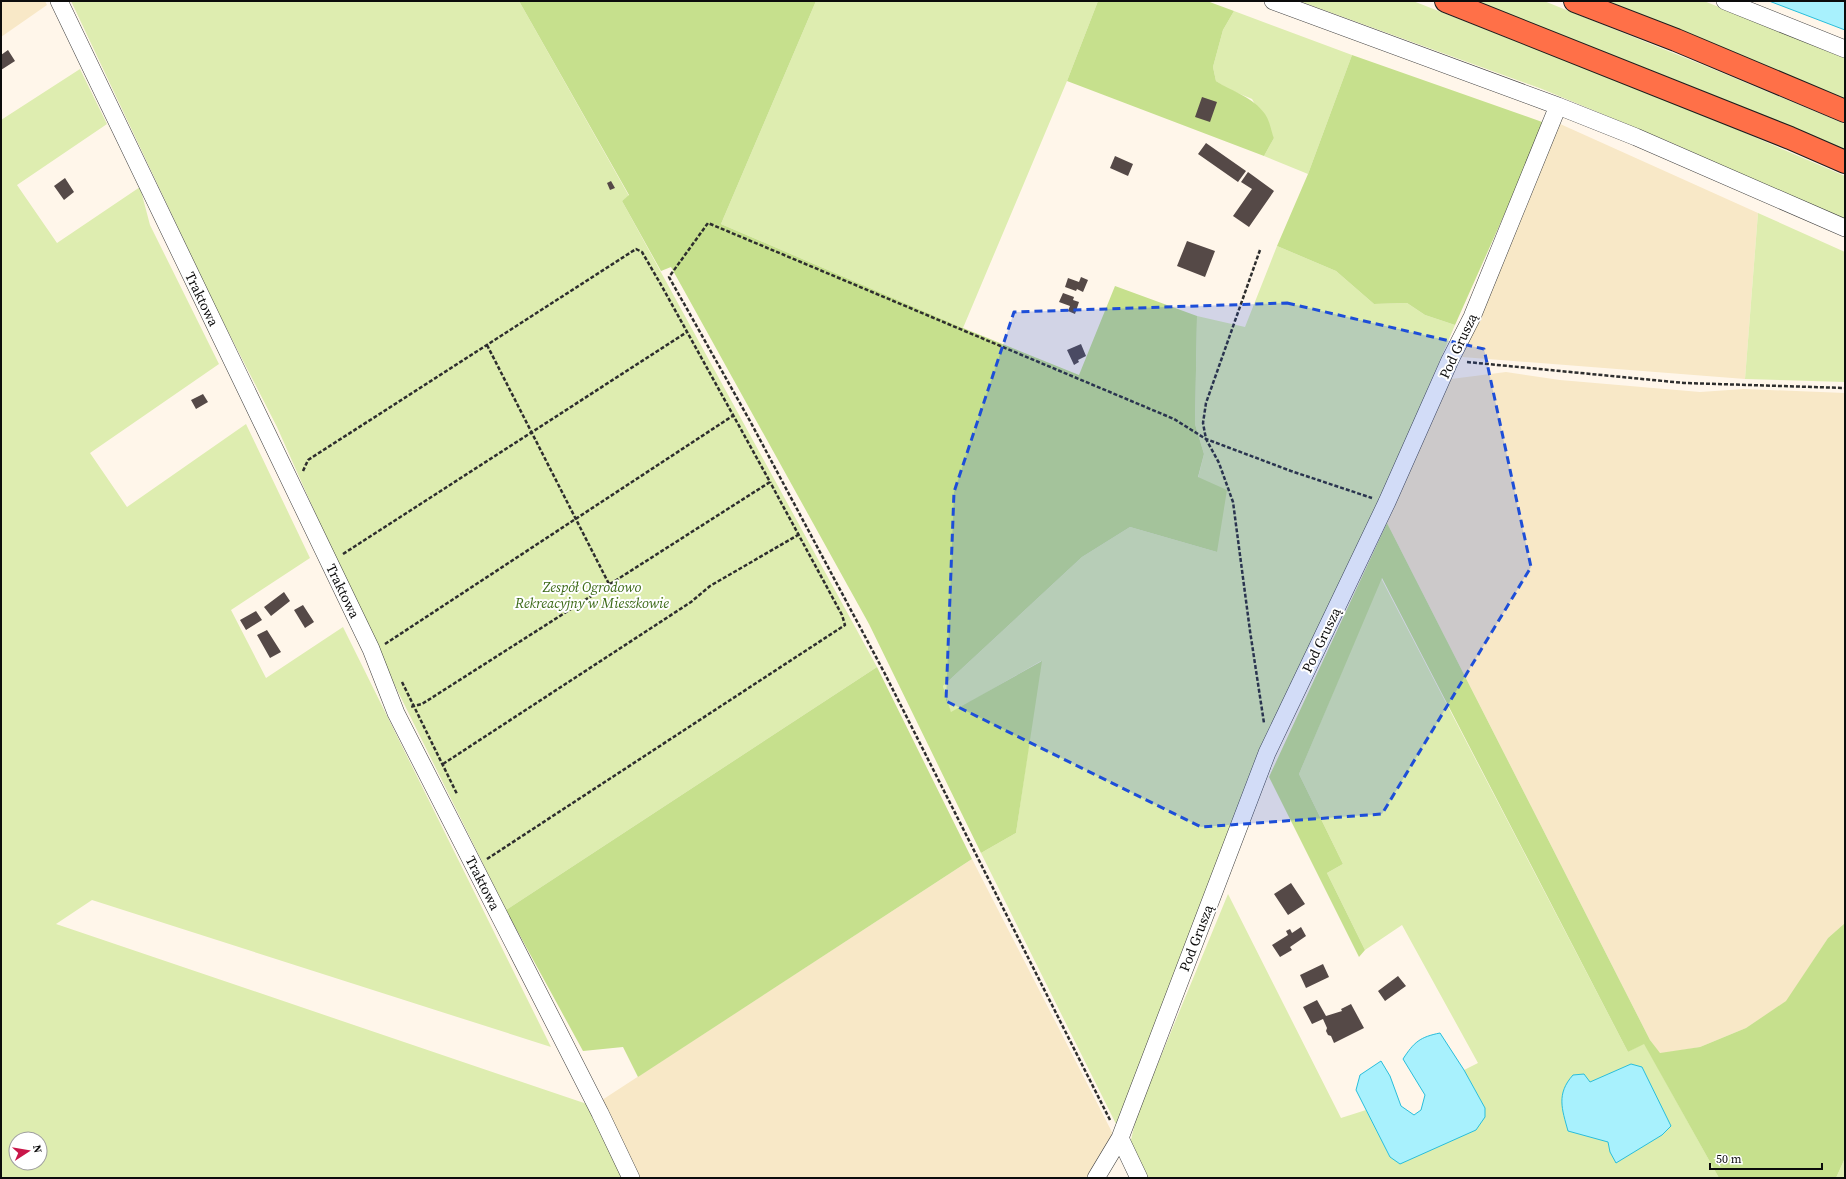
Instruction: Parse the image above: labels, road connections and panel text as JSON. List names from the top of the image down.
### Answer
{
  "streets": {
    "street": ["Traktowa", "Pod Gruszą"]
  },
  "parks": ["Zespół Ogrodowo Rekreacyjny w Mieszkowie"],
  "scale_bar": "50 m",
  "north": "right"
}
